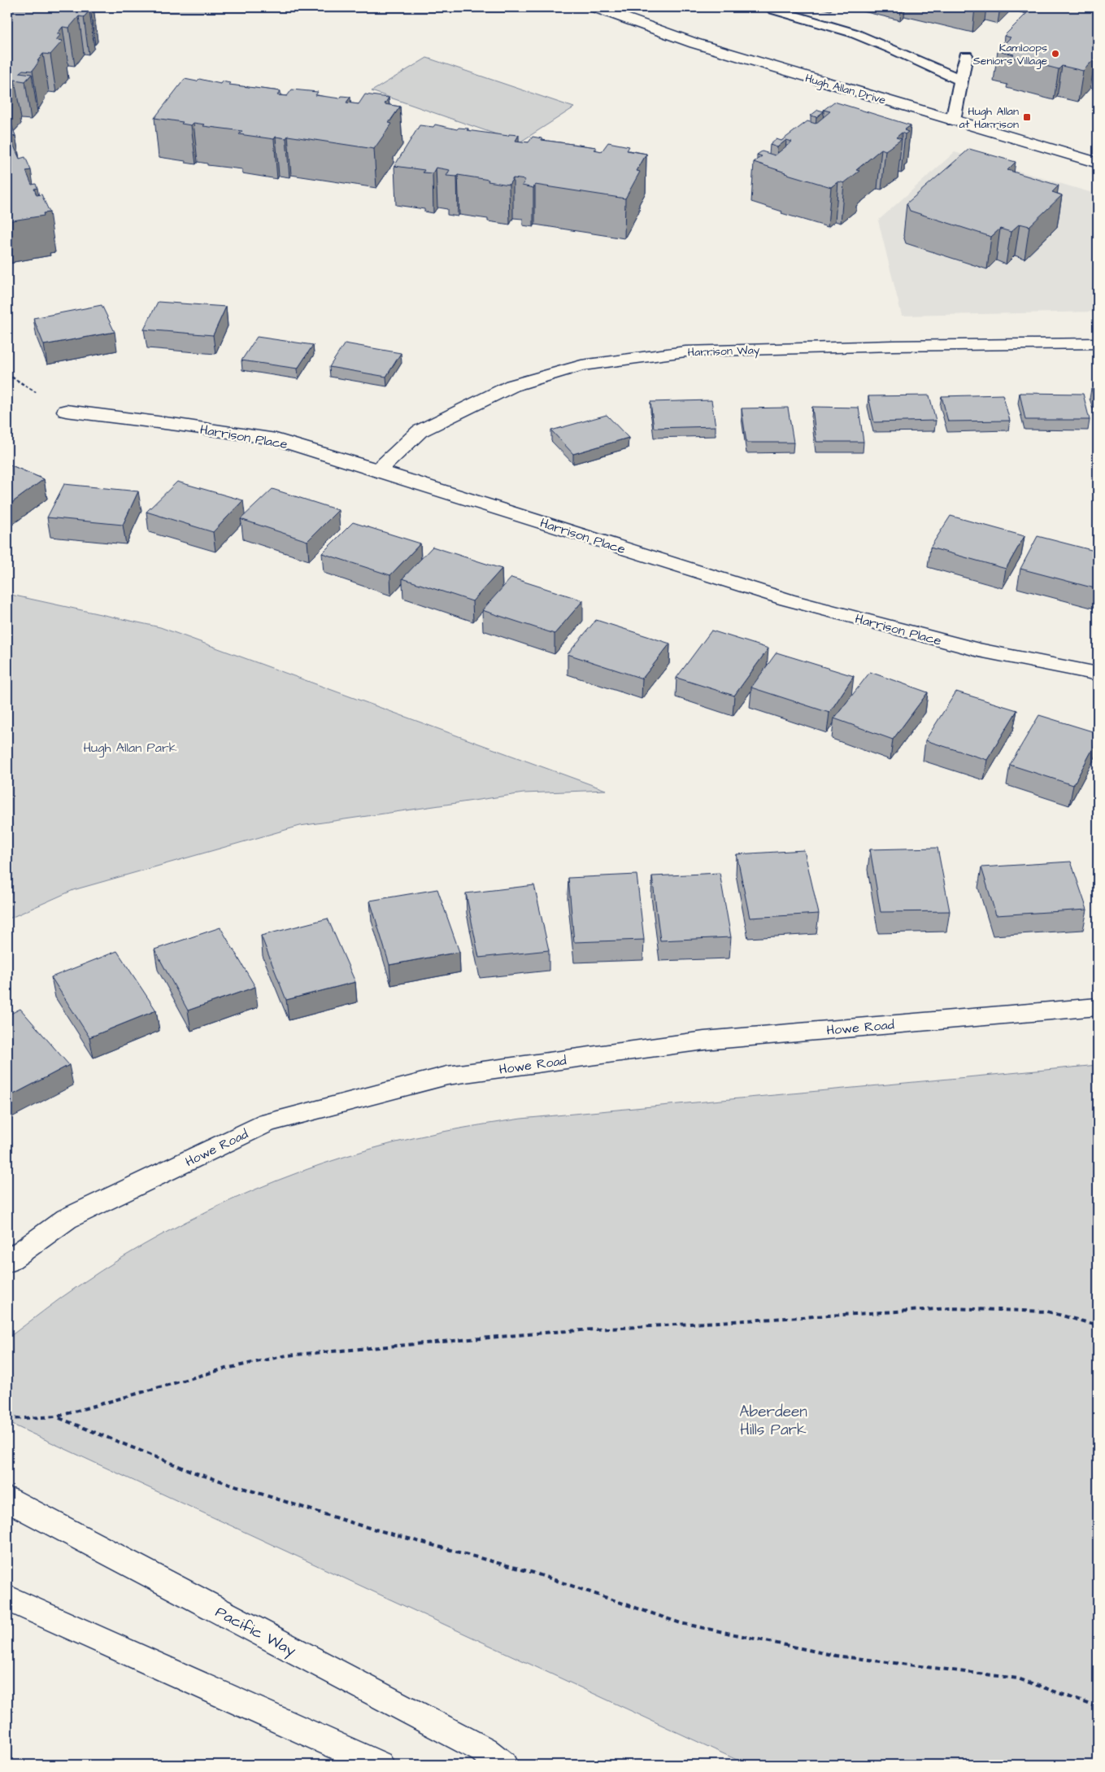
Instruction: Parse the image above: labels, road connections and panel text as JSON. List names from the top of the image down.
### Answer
{
  "streets": {
    "street": [
      "Hugh Allan Drive",
      "Harrison Way",
      "Harrison Place",
      "Howe Road",
      "Pacific Way"
    ]
  },
  "crossings": [
    ["Harrison Way", "Harrison Place"]
  ],
  "parks": ["Hugh Allan Park", "Aberdeen Hills Park"],
  "places": {
    "other": ["Kamloops Seniors Village"],
    "transit": ["Hugh Allan at Harrison"]
  }
}
